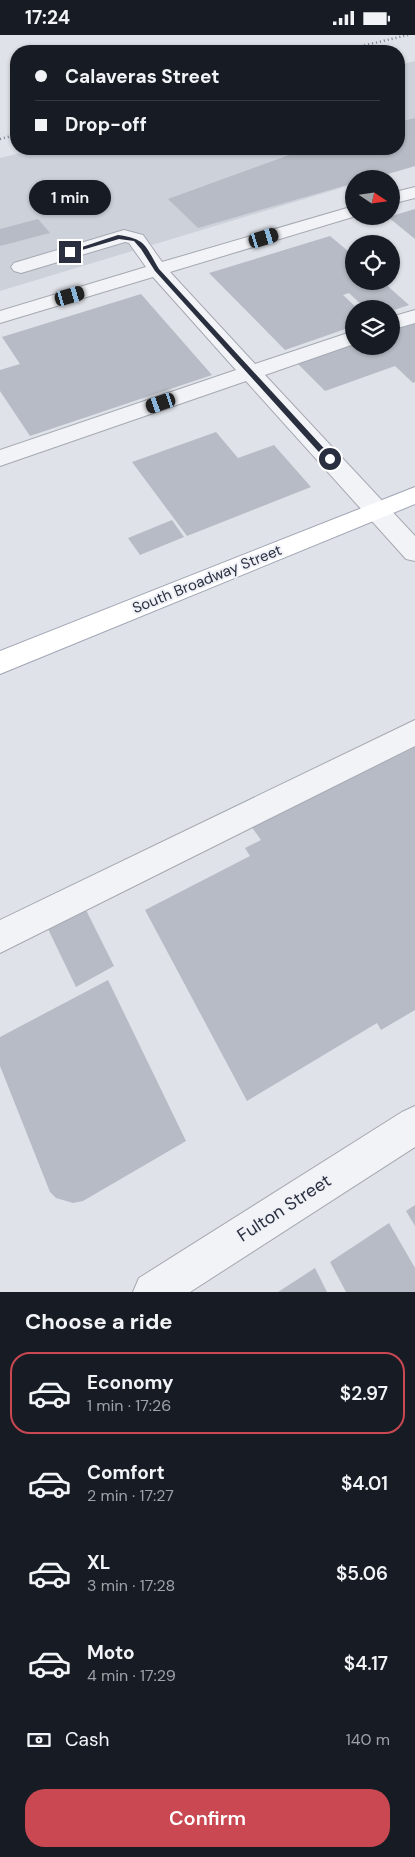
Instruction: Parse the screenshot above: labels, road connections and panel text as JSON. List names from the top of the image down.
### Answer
{
  "streets": {
    "main road": ["South Broadway Street"],
    "street": ["Fulton Street"]
  },
  "north": "right",
  "page": {
    "status": "17:24",
    "banner": ["Calaveras Street", "Drop-off"],
    "bubble": "1 min",
    "heading": "Choose a ride",
    "list": [
      {
        "name": "Economy",
        "note": "1 min · 17:26",
        "value": "$2.97"
      },
      {
        "name": "Comfort",
        "note": "2 min · 17:27",
        "value": "$4.01"
      },
      {
        "name": "XL",
        "note": "3 min · 17:28",
        "value": "$5.06"
      },
      {
        "name": "Moto",
        "note": "4 min · 17:29",
        "value": "$4.17"
      }
    ],
    "pay": ["Cash", "140 m"],
    "buttons": "Confirm"
  }
}
